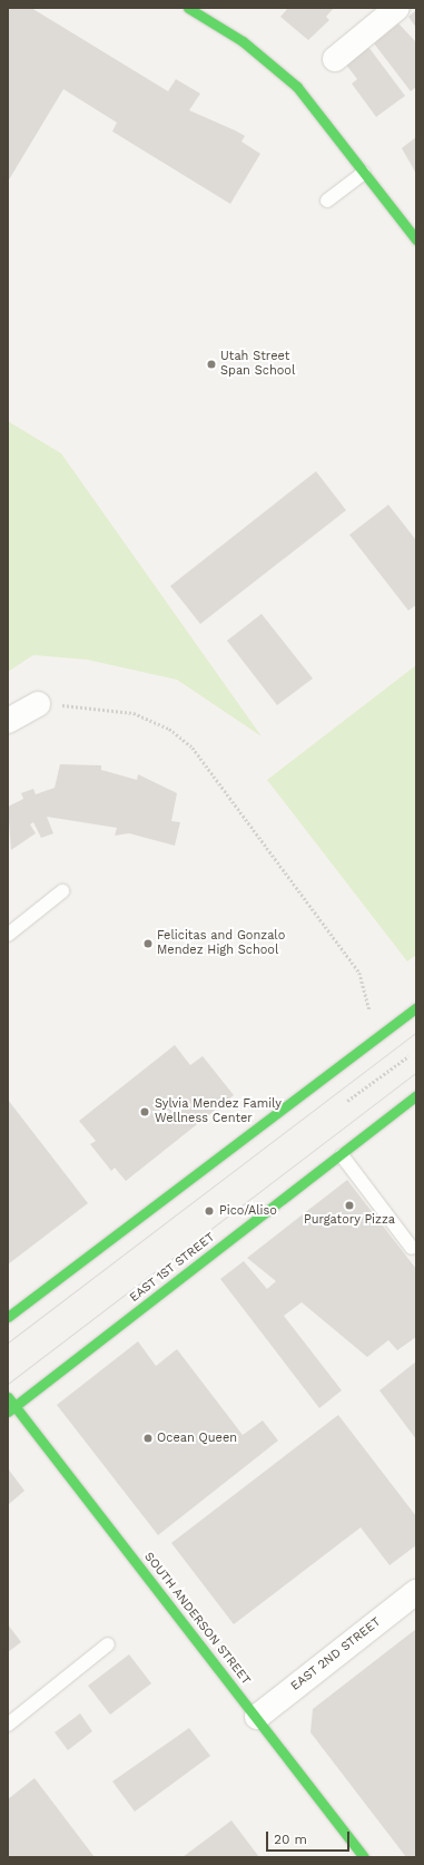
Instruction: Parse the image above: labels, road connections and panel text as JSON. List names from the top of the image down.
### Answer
{
  "streets": {
    "main road": ["EAST 1ST STREET", "SOUTH ANDERSON STREET"],
    "street": ["EAST 2ND STREET"]
  },
  "crossings": [
    ["EAST 1ST STREET", "SOUTH ANDERSON STREET"],
    ["SOUTH ANDERSON STREET", "EAST 2ND STREET"]
  ],
  "places": [
    "Utah Street Span School",
    "Felicitas and Gonzalo Mendez High School",
    "Sylvia Mendez Family Wellness Center",
    "Purgatory Pizza",
    "Pico/Aliso",
    "Ocean Queen"
  ],
  "scale_bar": "20 m"
}
